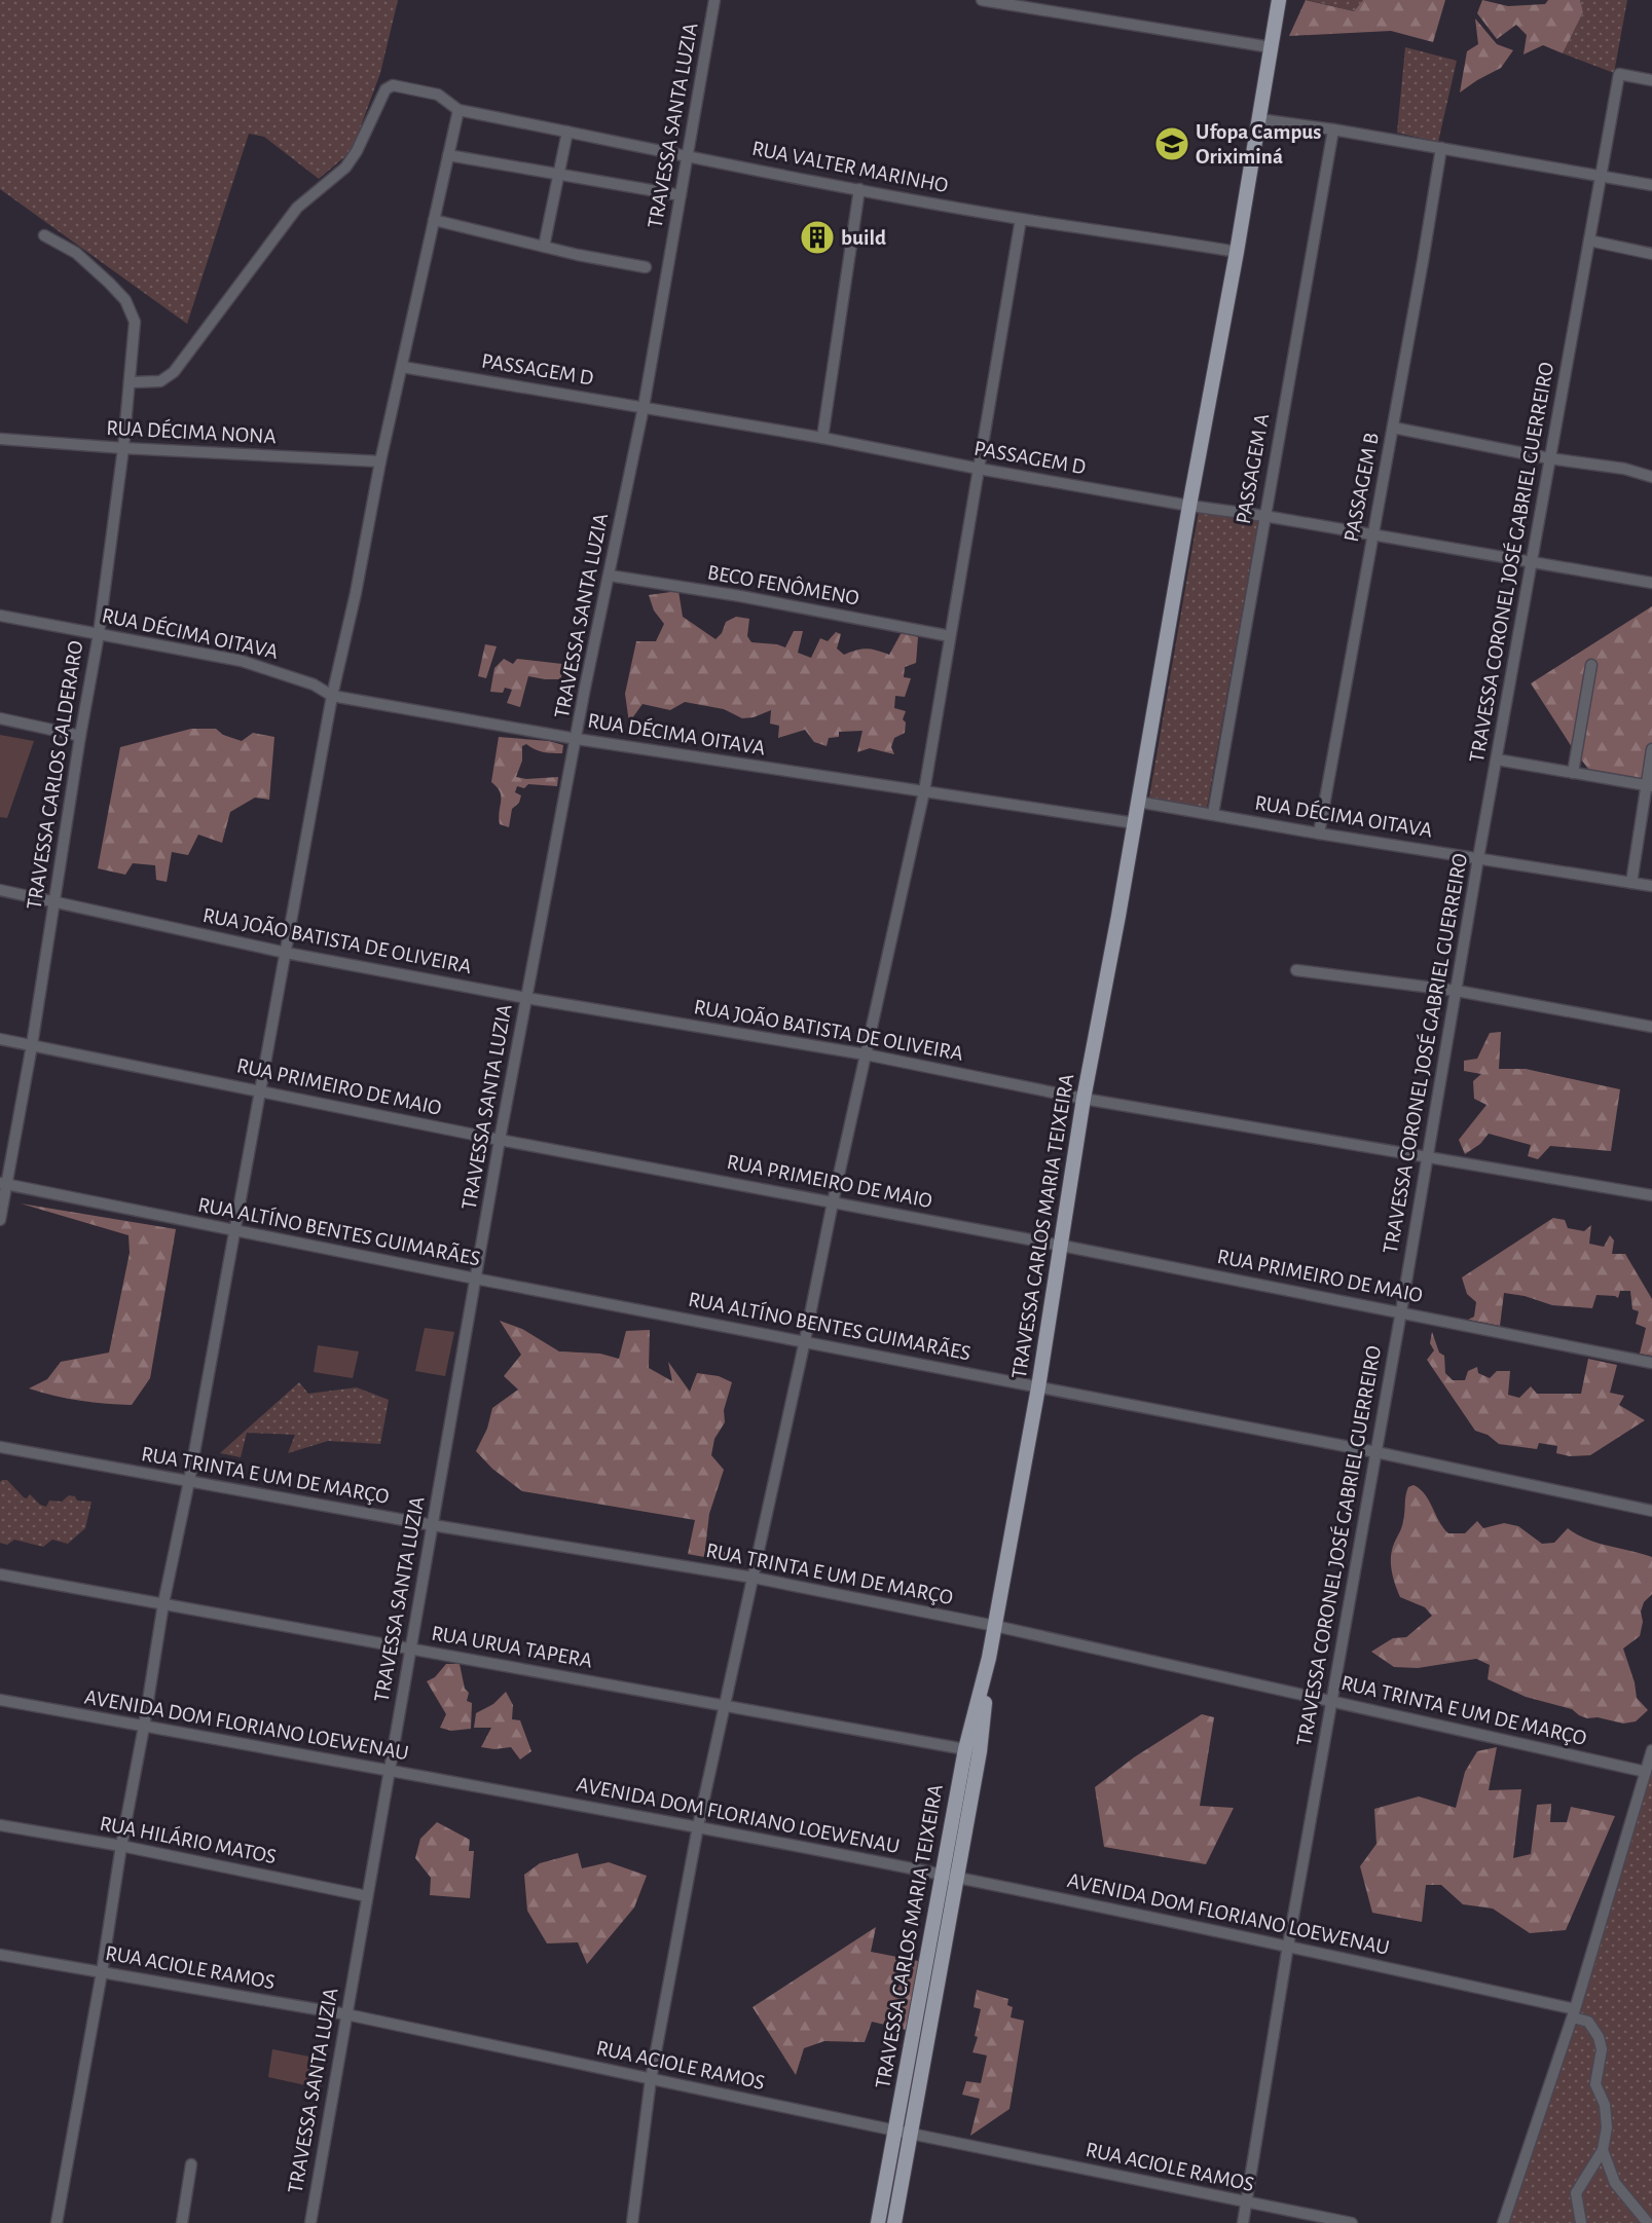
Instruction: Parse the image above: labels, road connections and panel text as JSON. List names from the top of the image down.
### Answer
{
  "streets": {
    "main road": ["TRAVESSA CARLOS MARIA TEIXEIRA"],
    "street": [
      "TRAVESSA SANTA LUZIA",
      "RUA VALTER MARINHO",
      "PASSAGEM D",
      "RUA DÉCIMA NONA",
      "PASSAGEM A",
      "PASSAGEM B",
      "TRAVESSA CORONEL JOSÉ GABRIEL GUERREIRO",
      "BECO FENÔMENO",
      "RUA DÉCIMA OITAVA",
      "TRAVESSA CARLOS CALDERARO",
      "RUA JOÃO BATISTA DE OLIVEIRA",
      "RUA PRIMEIRO DE MAIO",
      "RUA ALTÍNO BENTES GUIMARÃES",
      "RUA TRINTA E UM DE MARÇO",
      "RUA URUA TAPERA",
      "AVENIDA DOM FLORIANO LOEWENAU",
      "RUA HILÁRIO MATOS",
      "RUA ACIOLE RAMOS"
    ]
  },
  "crossings": [
    ["TRAVESSA SANTA LUZIA", "RUA VALTER MARINHO"],
    ["TRAVESSA SANTA LUZIA", "PASSAGEM D"],
    ["TRAVESSA SANTA LUZIA", "BECO FENÔMENO"],
    ["TRAVESSA SANTA LUZIA", "RUA DÉCIMA OITAVA"],
    ["TRAVESSA SANTA LUZIA", "RUA JOÃO BATISTA DE OLIVEIRA"],
    ["TRAVESSA SANTA LUZIA", "RUA PRIMEIRO DE MAIO"],
    ["TRAVESSA SANTA LUZIA", "RUA ALTÍNO BENTES GUIMARÃES"],
    ["TRAVESSA SANTA LUZIA", "RUA TRINTA E UM DE MARÇO"],
    ["TRAVESSA SANTA LUZIA", "RUA URUA TAPERA"],
    ["TRAVESSA SANTA LUZIA", "AVENIDA DOM FLORIANO LOEWENAU"],
    ["TRAVESSA SANTA LUZIA", "RUA HILÁRIO MATOS"],
    ["TRAVESSA SANTA LUZIA", "RUA ACIOLE RAMOS"],
    ["RUA VALTER MARINHO", "TRAVESSA CARLOS MARIA TEIXEIRA"],
    ["PASSAGEM D", "PASSAGEM A"],
    ["PASSAGEM D", "PASSAGEM B"],
    ["PASSAGEM D", "TRAVESSA CORONEL JOSÉ GABRIEL GUERREIRO"],
    ["PASSAGEM D", "TRAVESSA CARLOS MARIA TEIXEIRA"],
    ["RUA DÉCIMA NONA", "TRAVESSA CARLOS CALDERARO"],
    ["PASSAGEM A", "RUA DÉCIMA OITAVA"],
    ["PASSAGEM B", "RUA DÉCIMA OITAVA"],
    ["TRAVESSA CORONEL JOSÉ GABRIEL GUERREIRO", "RUA DÉCIMA OITAVA"],
    ["TRAVESSA CORONEL JOSÉ GABRIEL GUERREIRO", "RUA JOÃO BATISTA DE OLIVEIRA"],
    ["TRAVESSA CORONEL JOSÉ GABRIEL GUERREIRO", "RUA PRIMEIRO DE MAIO"],
    ["TRAVESSA CORONEL JOSÉ GABRIEL GUERREIRO", "RUA ALTÍNO BENTES GUIMARÃES"],
    ["TRAVESSA CORONEL JOSÉ GABRIEL GUERREIRO", "RUA TRINTA E UM DE MARÇO"],
    ["TRAVESSA CORONEL JOSÉ GABRIEL GUERREIRO", "AVENIDA DOM FLORIANO LOEWENAU"],
    ["TRAVESSA CORONEL JOSÉ GABRIEL GUERREIRO", "RUA ACIOLE RAMOS"],
    ["RUA DÉCIMA OITAVA", "TRAVESSA CARLOS CALDERARO"],
    ["RUA DÉCIMA OITAVA", "TRAVESSA CARLOS MARIA TEIXEIRA"],
    ["TRAVESSA CARLOS CALDERARO", "RUA JOÃO BATISTA DE OLIVEIRA"],
    ["TRAVESSA CARLOS CALDERARO", "RUA PRIMEIRO DE MAIO"],
    ["TRAVESSA CARLOS CALDERARO", "RUA ALTÍNO BENTES GUIMARÃES"],
    ["RUA JOÃO BATISTA DE OLIVEIRA", "TRAVESSA CARLOS MARIA TEIXEIRA"],
    ["RUA PRIMEIRO DE MAIO", "TRAVESSA CARLOS MARIA TEIXEIRA"],
    ["TRAVESSA CARLOS MARIA TEIXEIRA", "RUA ALTÍNO BENTES GUIMARÃES"],
    ["TRAVESSA CARLOS MARIA TEIXEIRA", "RUA TRINTA E UM DE MARÇO"],
    ["TRAVESSA CARLOS MARIA TEIXEIRA", "RUA URUA TAPERA"],
    ["TRAVESSA CARLOS MARIA TEIXEIRA", "AVENIDA DOM FLORIANO LOEWENAU"],
    ["TRAVESSA CARLOS MARIA TEIXEIRA", "RUA ACIOLE RAMOS"]
  ],
  "places": {
    "school or university": ["Ufopa Campus Oriximiná"],
    "building": ["build"]
  }
}
